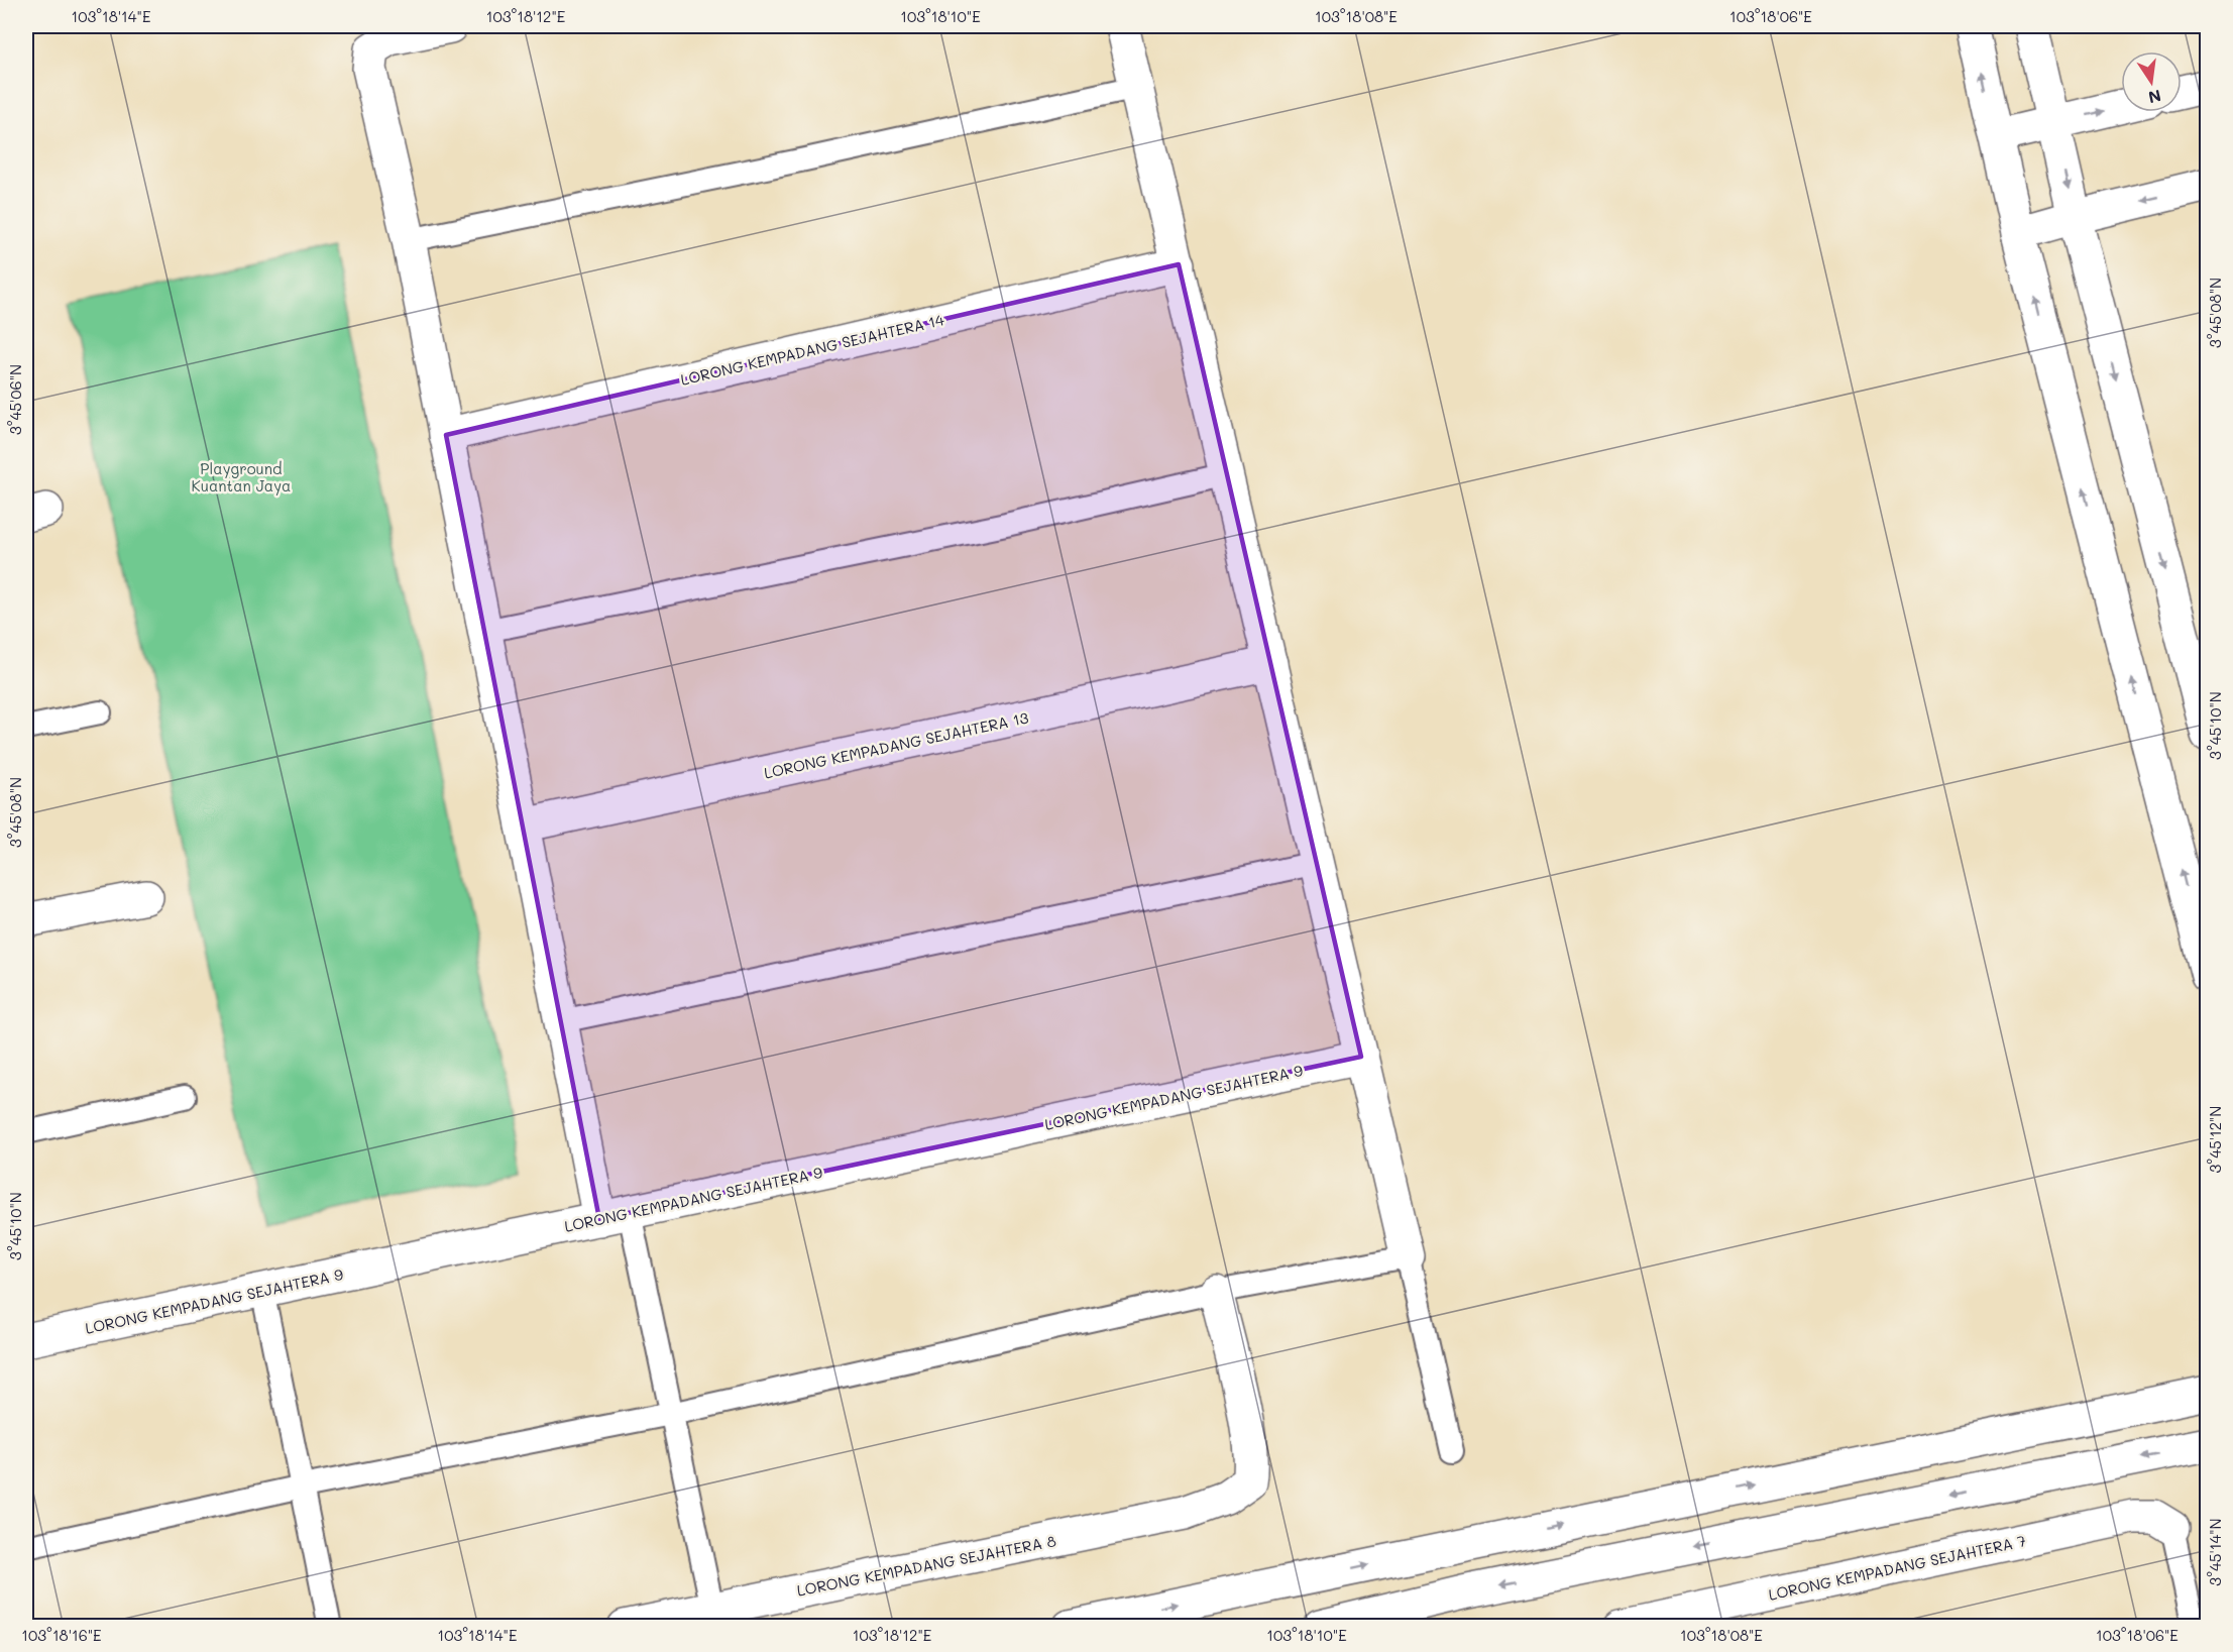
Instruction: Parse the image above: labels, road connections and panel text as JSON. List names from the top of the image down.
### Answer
{
  "streets": {
    "street": [
      "LORONG KEMPADANG SEJAHTERA 14",
      "LORONG KEMPADANG SEJAHTERA 13",
      "LORONG KEMPADANG SEJAHTERA 9",
      "LORONG KEMPADANG SEJAHTERA 8",
      "LORONG KEMPADANG SEJAHTERA 7"
    ]
  },
  "parks": ["Playground Kuantan Jaya"],
  "north": "bottom",
  "coordinates": [
    "103°18'14\"E",
    "103°18'12\"E",
    "103°18'10\"E",
    "103°18'08\"E",
    "103°18'06\"E",
    "3°45'08\"N",
    "3°45'06\"N",
    "3°45'10\"N",
    "3°45'12\"N",
    "3°45'14\"N",
    "103°18'16\"E"
  ]
}
